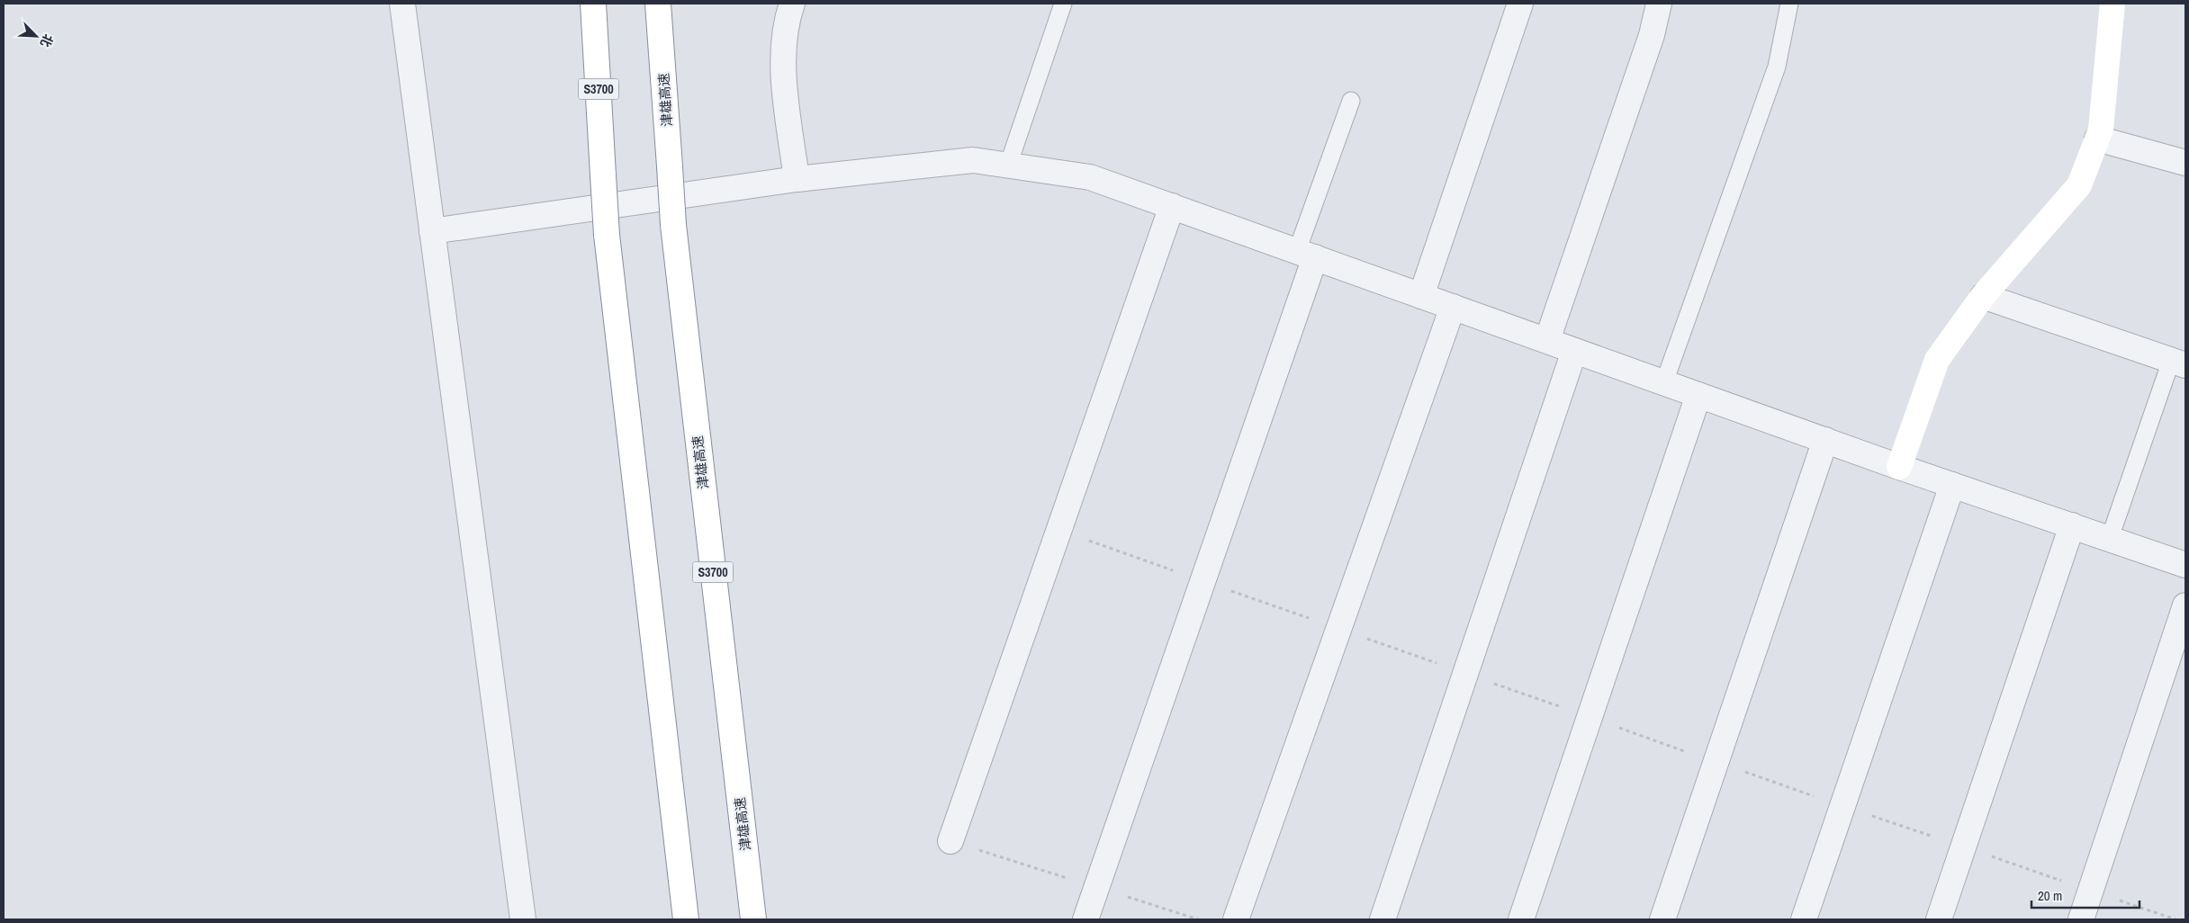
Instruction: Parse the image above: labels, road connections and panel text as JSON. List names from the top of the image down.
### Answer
{
  "streets": {
    "main road": ["S3700", "津雄高速"]
  },
  "scale_bar": "20 m",
  "north": "bottom right"
}
